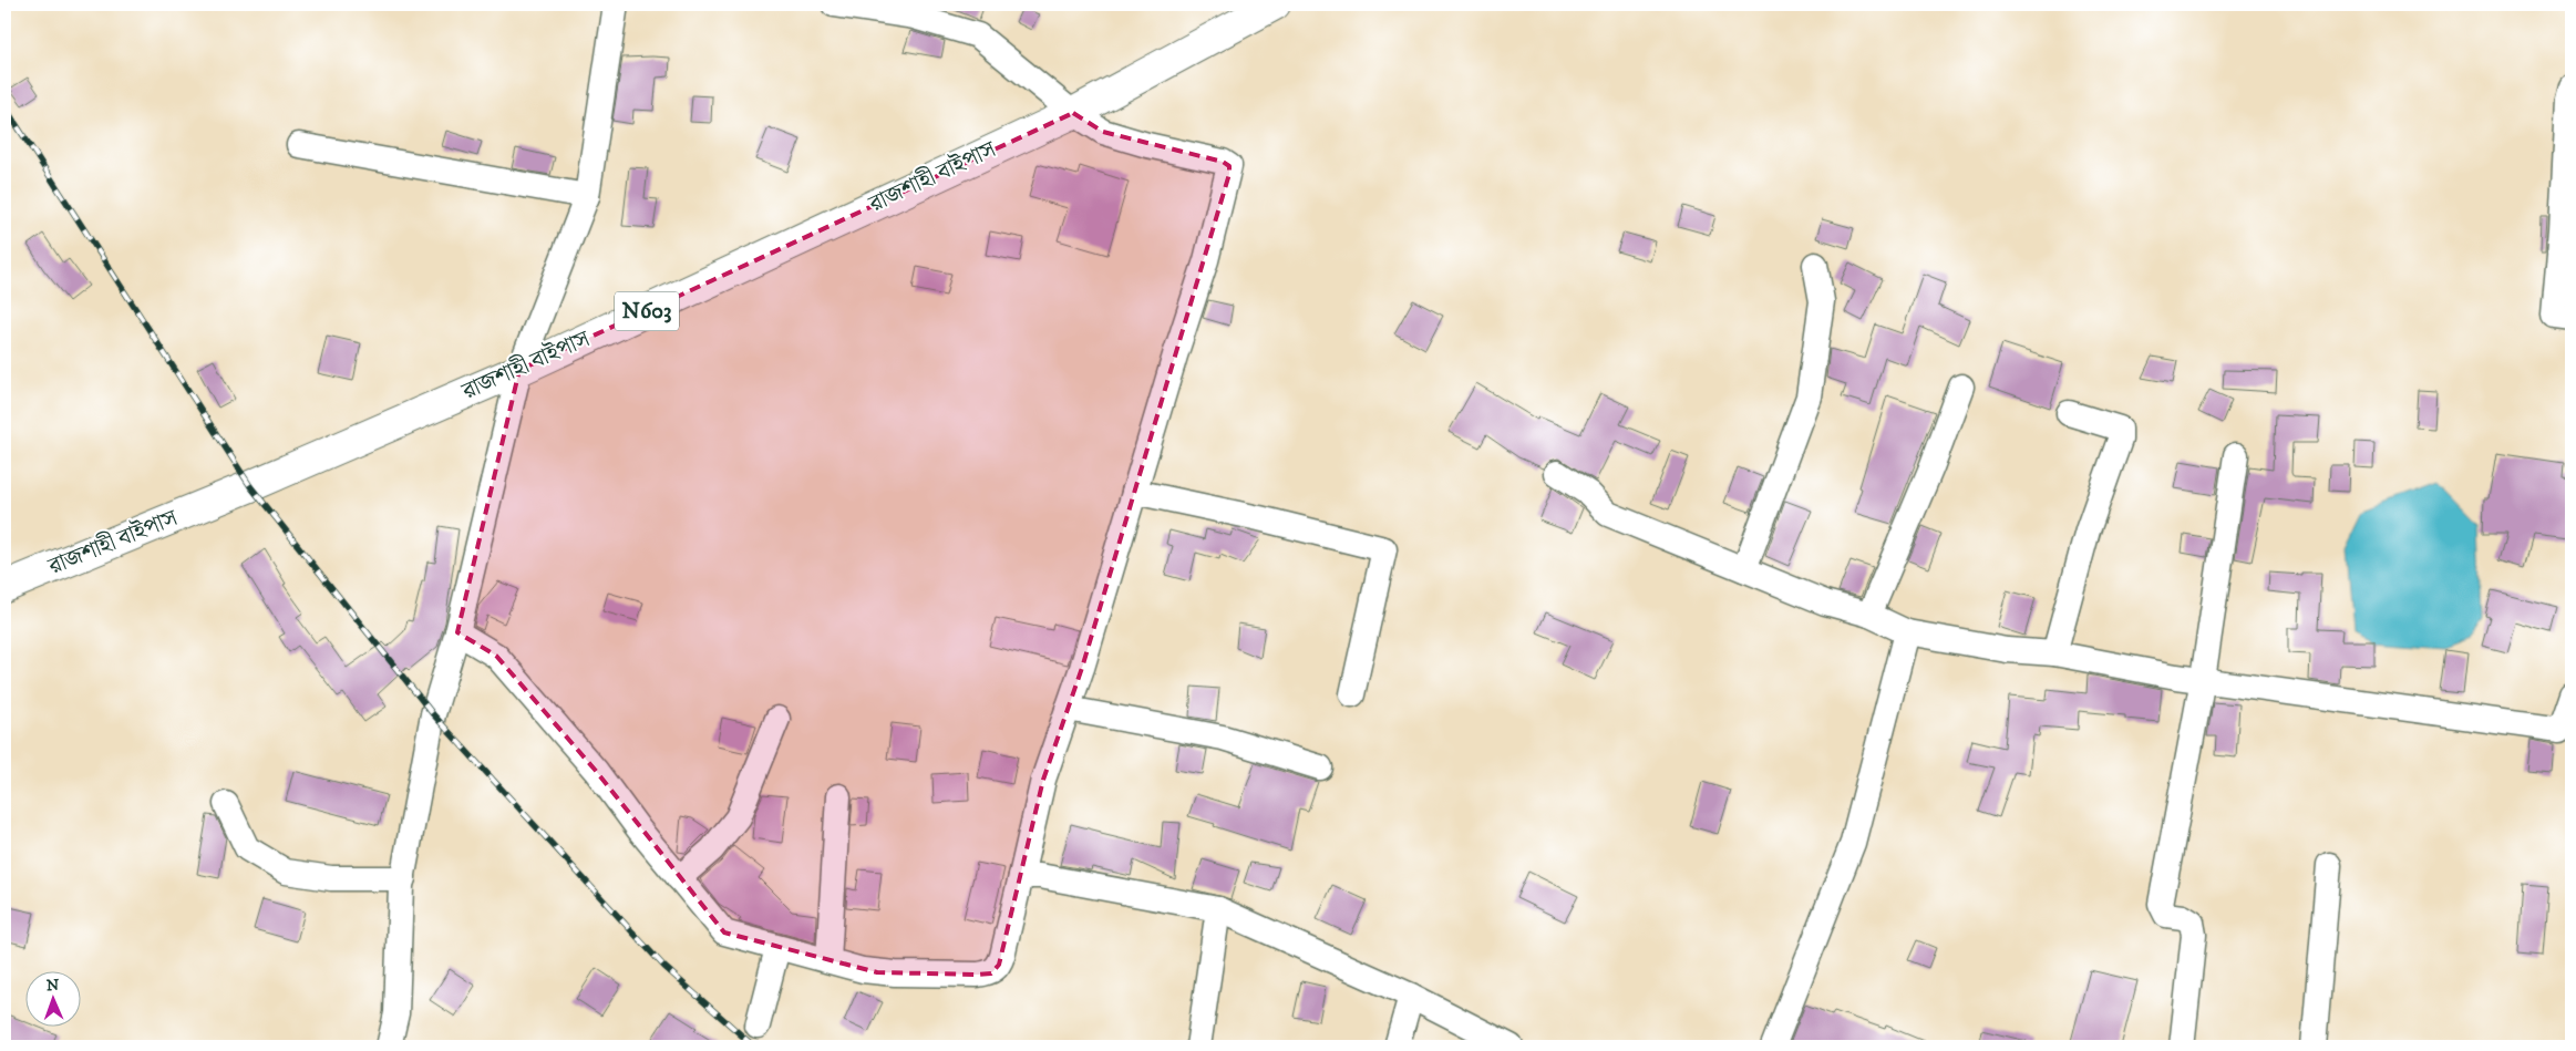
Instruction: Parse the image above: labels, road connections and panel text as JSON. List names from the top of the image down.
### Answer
{
  "streets": {
    "highway": ["রাজশাহী বাইপাস", "N603"]
  },
  "north": "top"
}
